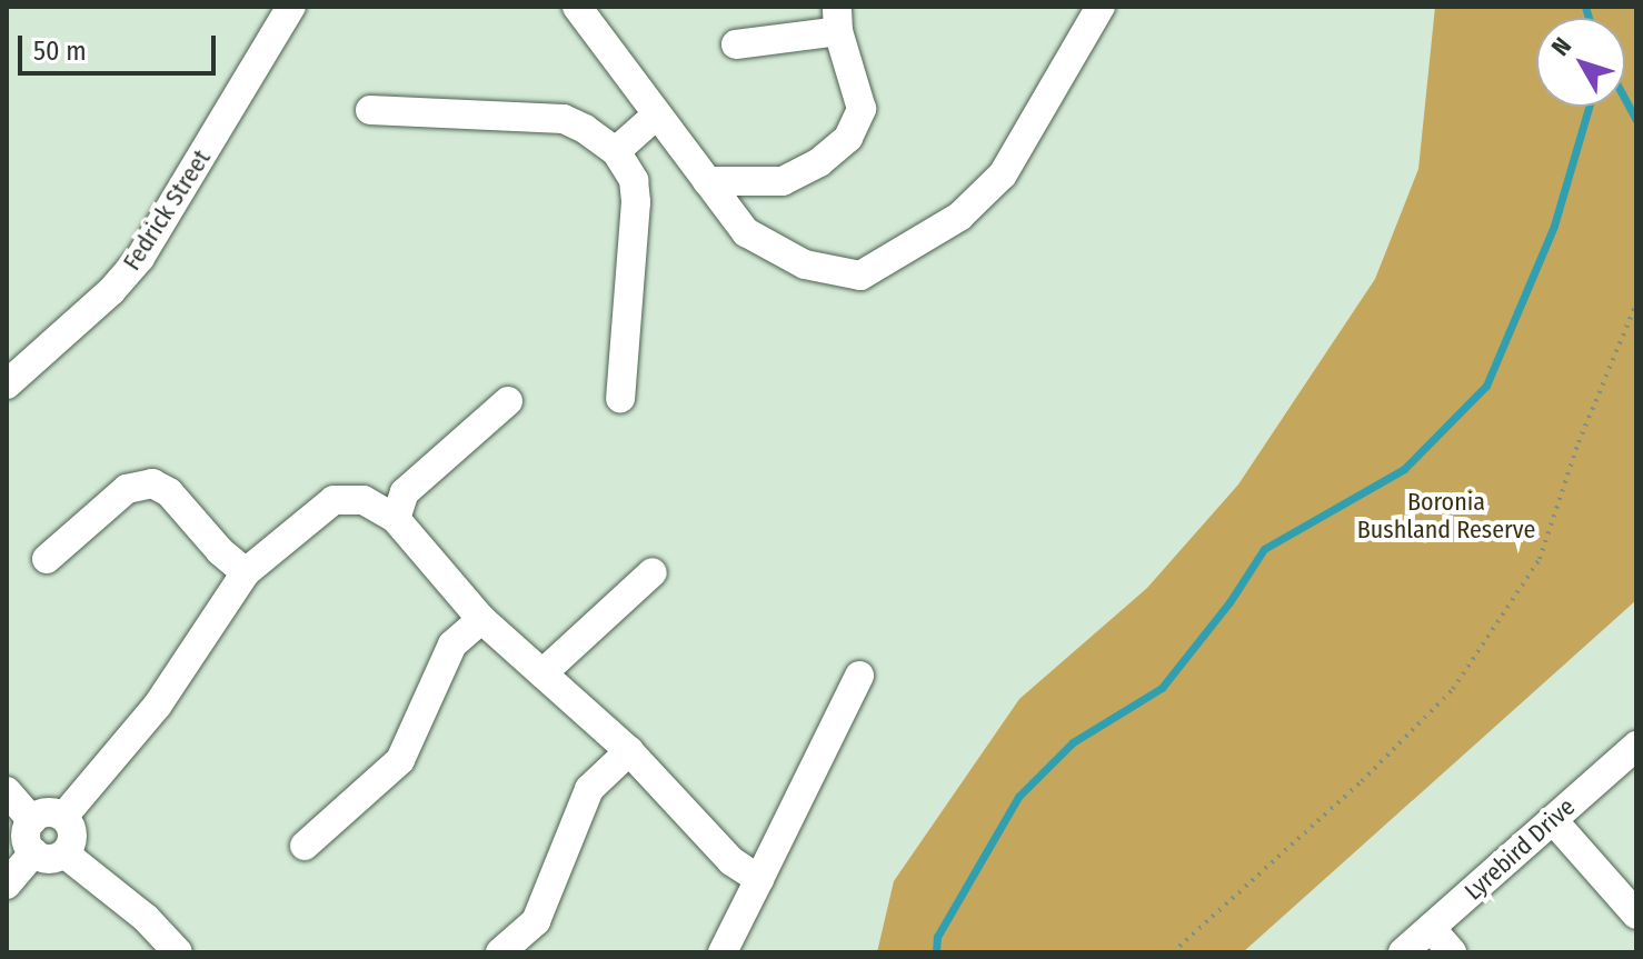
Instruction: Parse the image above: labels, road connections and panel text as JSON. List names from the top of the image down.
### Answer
{
  "streets": {
    "street": ["Fedrick Street", "Lyrebird Drive"]
  },
  "parks": ["Boronia Bushland Reserve"],
  "scale_bar": "50 m",
  "north": "top left"
}
